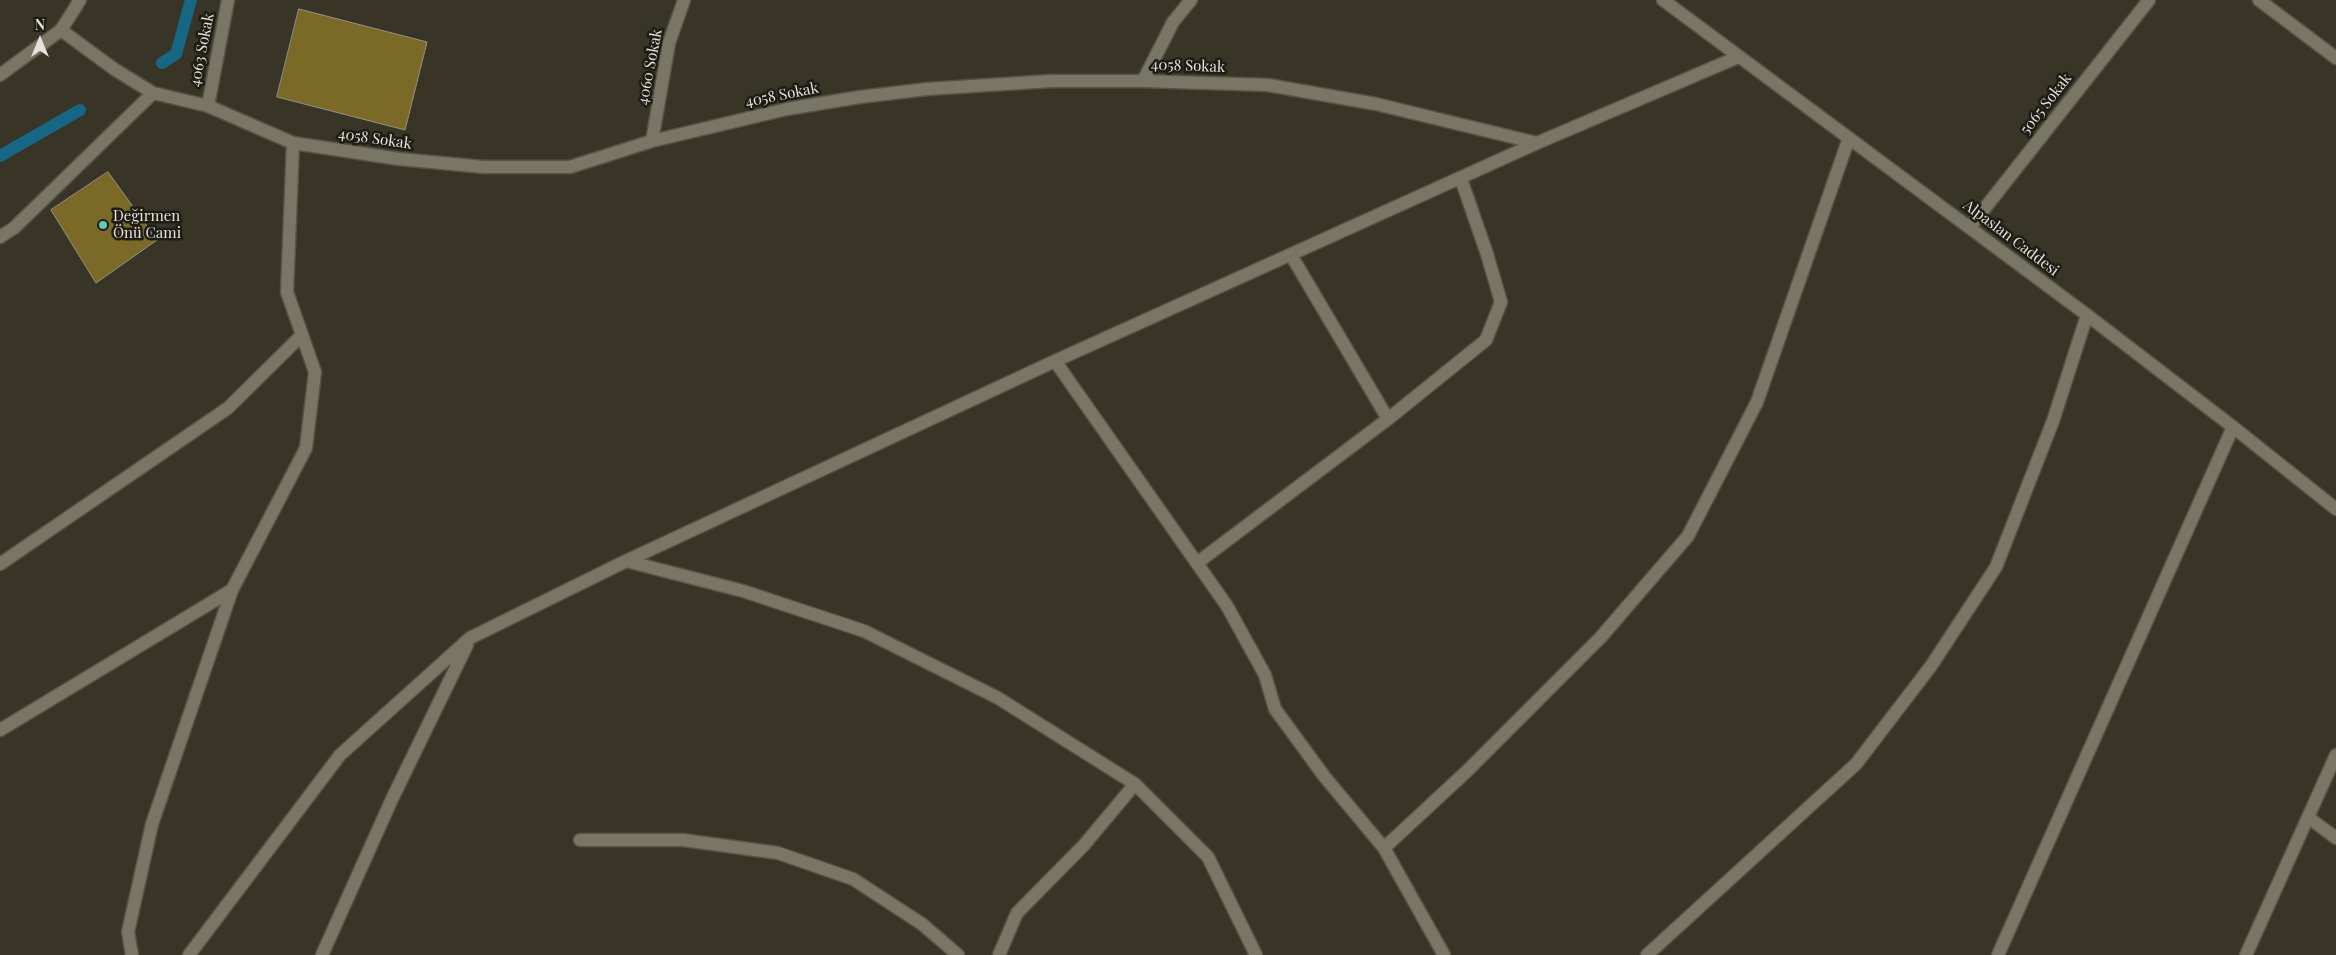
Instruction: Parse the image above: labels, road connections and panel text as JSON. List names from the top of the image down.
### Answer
{
  "streets": {
    "street": [
      "4063 Sokak",
      "4058 Sokak",
      "4060 Sokak",
      "5065 Sokak",
      "Alpaslan Caddesi"
    ]
  },
  "crossings": [
    ["4063 Sokak", "4058 Sokak"],
    ["4058 Sokak", "4060 Sokak"],
    ["5065 Sokak", "Alpaslan Caddesi"]
  ],
  "places": ["Değirmen Önü Cami"],
  "north": "top"
}
